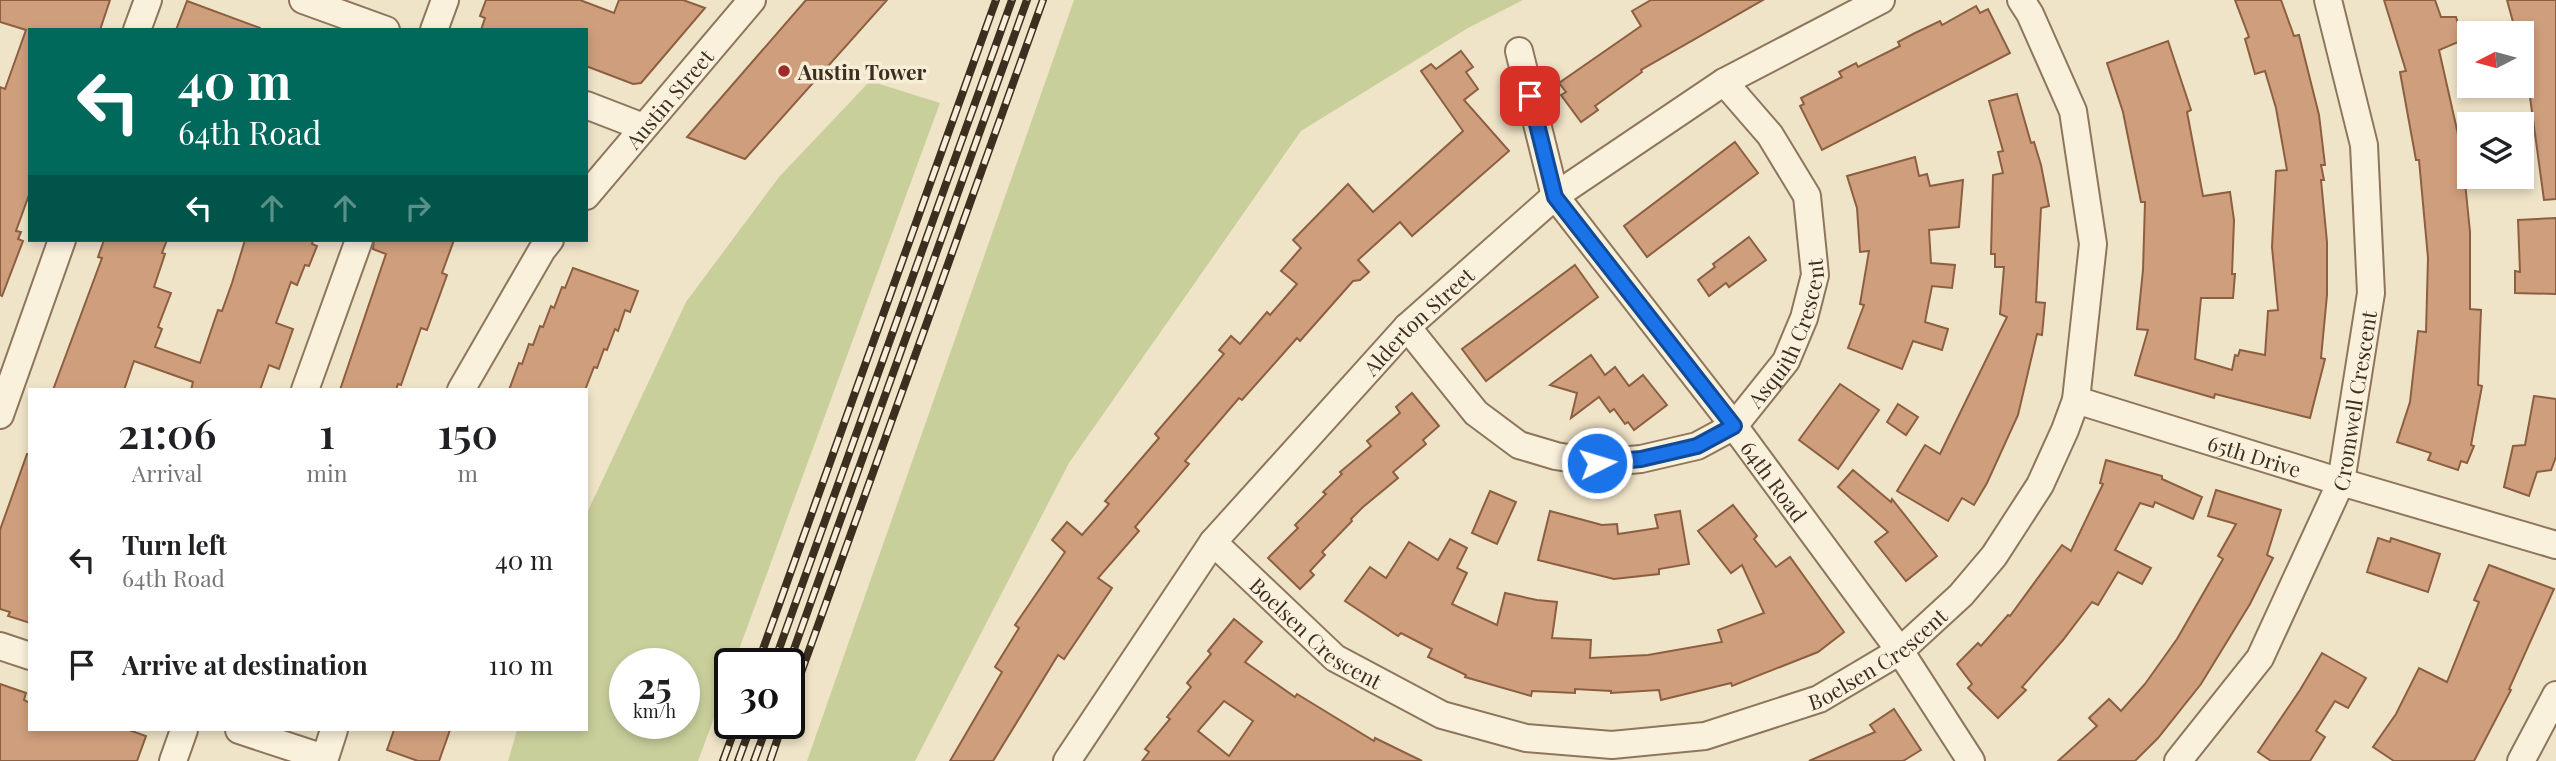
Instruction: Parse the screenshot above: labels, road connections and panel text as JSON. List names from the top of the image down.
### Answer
{
  "streets": {
    "street": [
      "Austin Street",
      "Alderton Street",
      "Asquith Crescent",
      "Cromwell Crescent",
      "65th Drive",
      "64th Road",
      "Boelsen Crescent"
    ]
  },
  "crossings": [
    ["Alderton Street", "Asquith Crescent"],
    ["Alderton Street", "64th Road"],
    ["Alderton Street", "Boelsen Crescent"],
    ["Asquith Crescent", "64th Road"],
    ["Cromwell Crescent", "65th Drive"],
    ["65th Drive", "Boelsen Crescent"],
    ["64th Road", "Boelsen Crescent"]
  ],
  "places": ["Austin Tower"],
  "north": "left",
  "page": {
    "turn": ["40 m", "64th Road"],
    "eta": [
      "21:06",
      "Arrival",
      "1",
      "min",
      "150",
      "m"
    ],
    "list": [
      {
        "name": "Turn left",
        "note": "64th Road",
        "value": "40 m"
      },
      {
        "name": "Arrive at destination",
        "value": "110 m"
      }
    ],
    "speed": "25 km/h",
    "limit": "30"
  }
}
